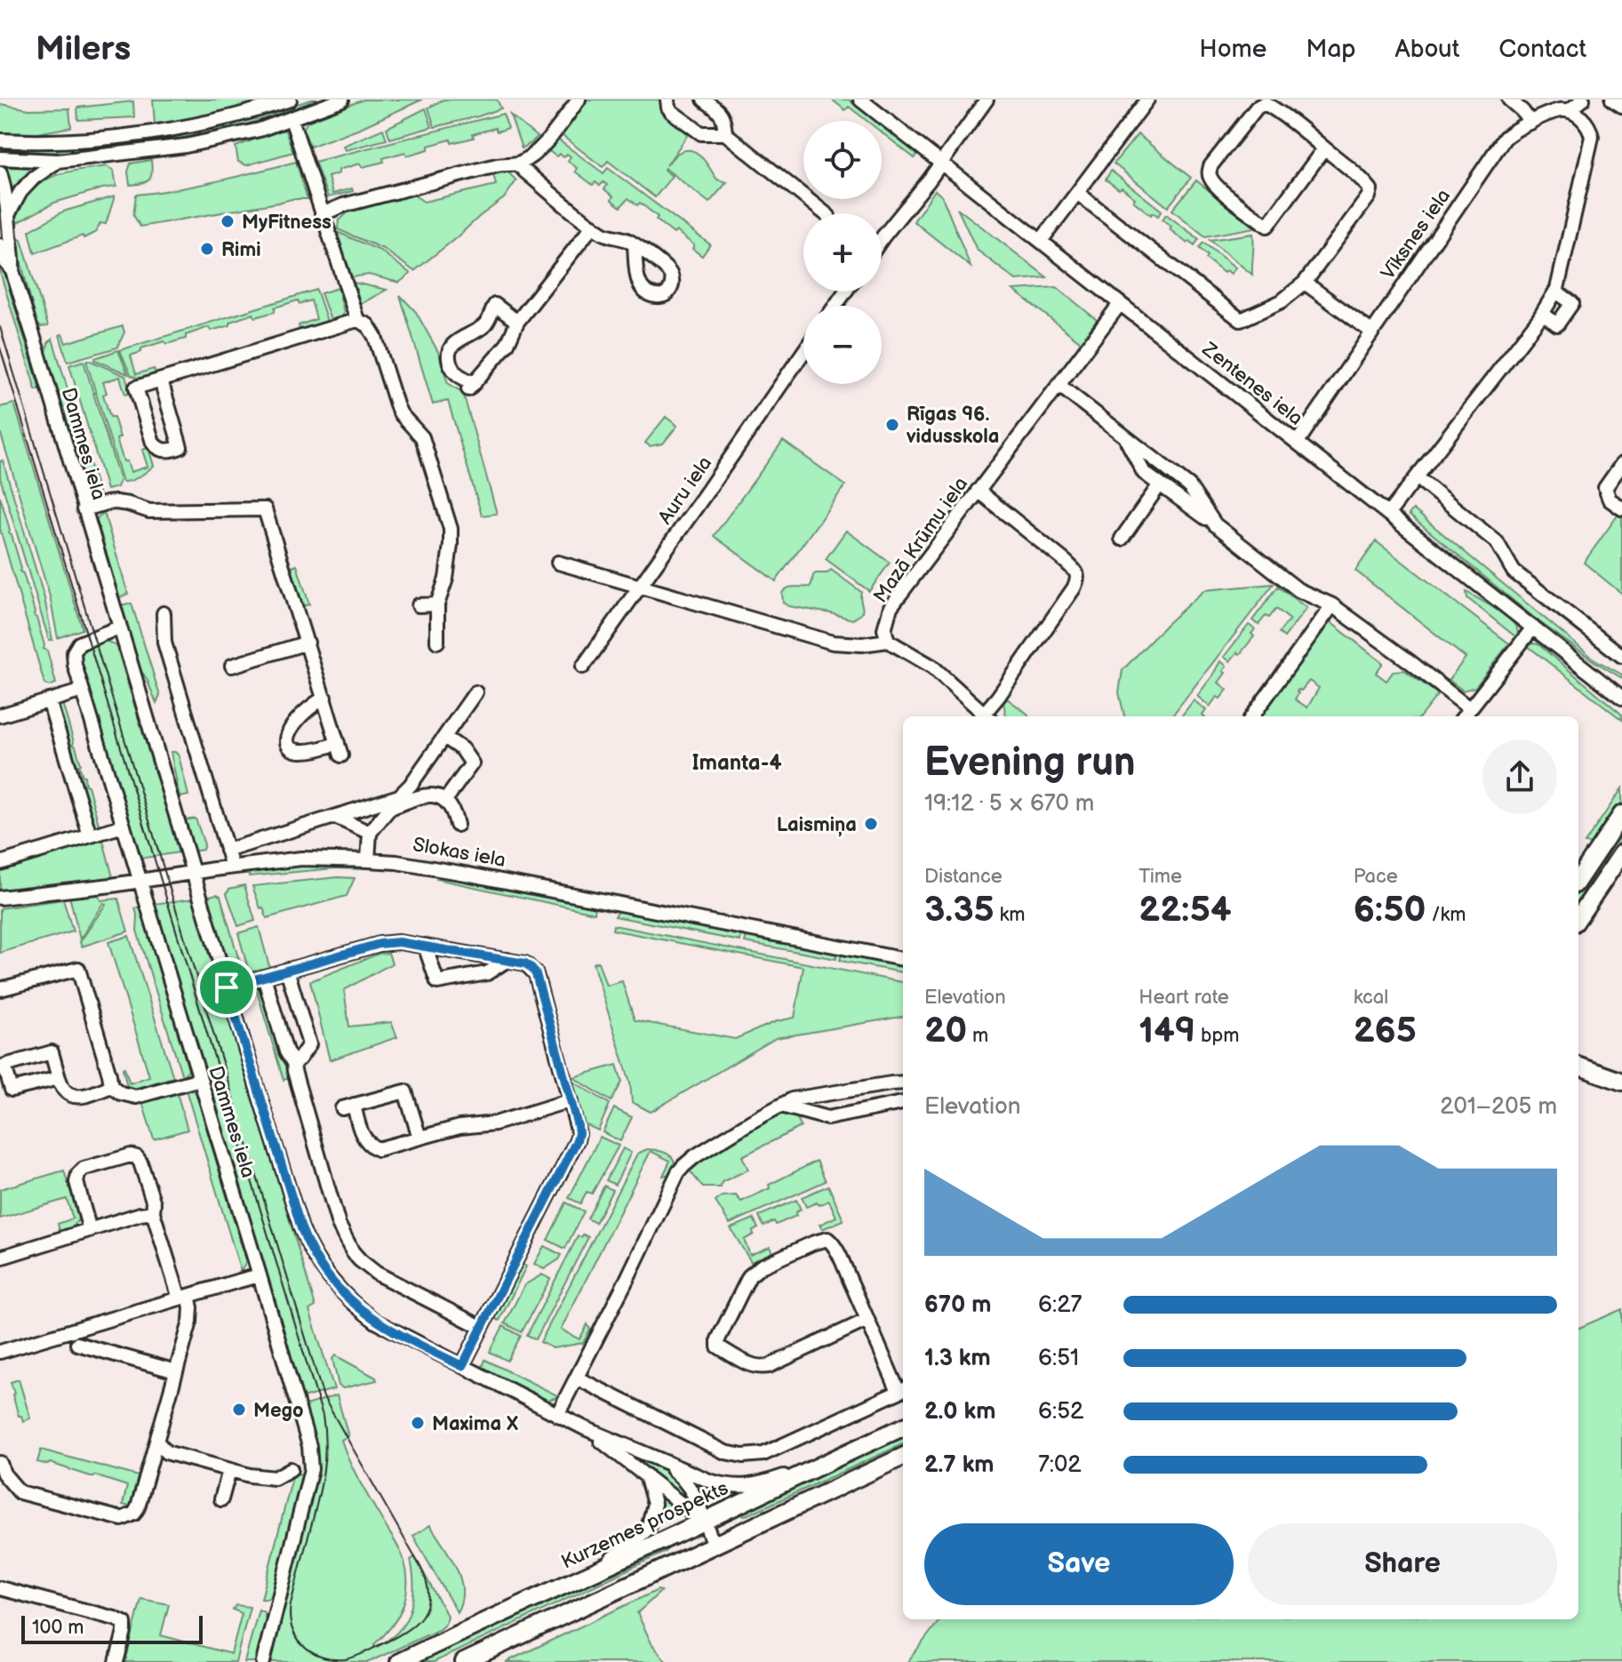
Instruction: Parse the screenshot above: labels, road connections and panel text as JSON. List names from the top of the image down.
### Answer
{
  "streets": {
    "main road": ["Kurzemes prospekts"],
    "street": [
      "Vīksnes iela",
      "Zentenes iela",
      "Dammes iela",
      "Auru iela",
      "Mazā Krūmu iela",
      "Slokas iela"
    ]
  },
  "crossings": [
    ["Vīksnes iela", "Zentenes iela"],
    ["Zentenes iela", "Mazā Krūmu iela"],
    ["Dammes iela", "Slokas iela"],
    ["Dammes iela", "Kurzemes prospekts"]
  ],
  "districts": ["Imanta-4"],
  "places": [
    "MyFitness",
    "Rimi",
    "Rīgas 96. vidusskola",
    "Laismiņa",
    "Mego",
    "Maxima X"
  ],
  "scale_bar": "100 m",
  "page": {
    "header": "Milers",
    "nav": [
      "Home",
      "Map",
      "About",
      "Contact"
    ],
    "map_buttons": ["+", "−"],
    "heading": ["Evening run", "19:12 · 5 × 670 m"],
    "stats": [
      ["Distance", "3.35 km"],
      ["Time", "22:54"],
      ["Pace", "6:50 /km"],
      ["Elevation", "20 m"],
      ["Heart rate", "149 bpm"],
      ["kcal", "265"]
    ],
    "chart": ["Elevation", "201–205 m"],
    "list": [
      {
        "name": "670 m",
        "note": "6:27"
      },
      {
        "name": "1.3 km",
        "note": "6:51"
      },
      {
        "name": "2.0 km",
        "note": "6:52"
      },
      {
        "name": "2.7 km",
        "note": "7:02"
      }
    ],
    "buttons": ["Save", "Share"],
    "scale": "100 m"
  }
}
